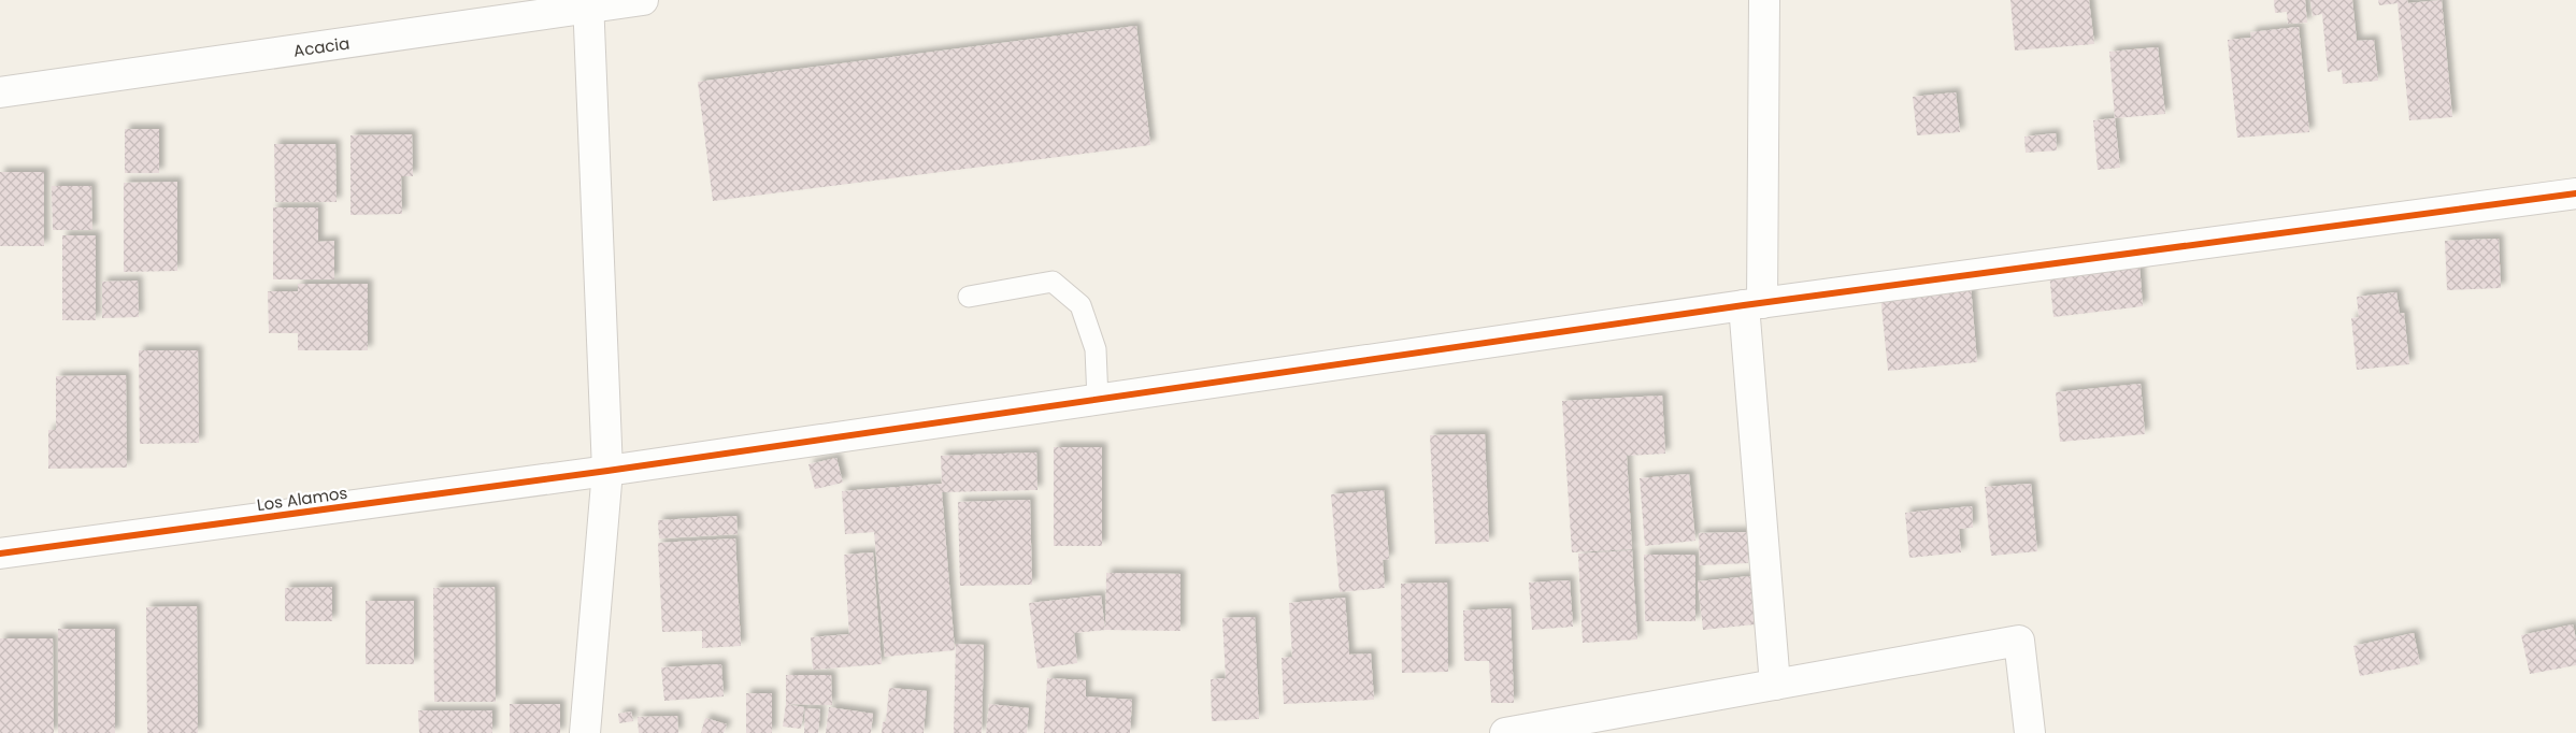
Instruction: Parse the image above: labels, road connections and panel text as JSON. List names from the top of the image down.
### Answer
{
  "streets": {
    "street": ["Acacia", "Los Alamos"]
  }
}
